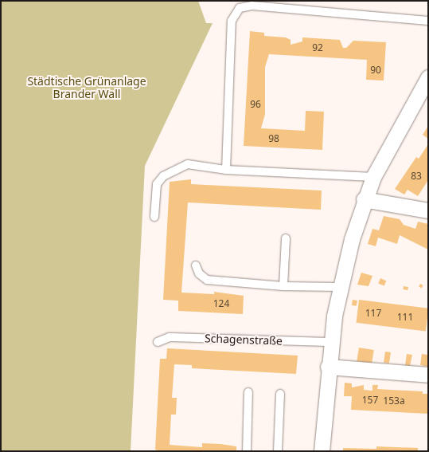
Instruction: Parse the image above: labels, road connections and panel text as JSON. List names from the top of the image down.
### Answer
{
  "streets": {
    "lane": ["Schagenstraße"]
  },
  "parks": ["Städtische Grünanlage Brander Wall"],
  "house_numbers": [
    "92",
    "90",
    "96",
    "98",
    "83",
    "124",
    "117",
    "111",
    "157",
    "153a"
  ]
}
